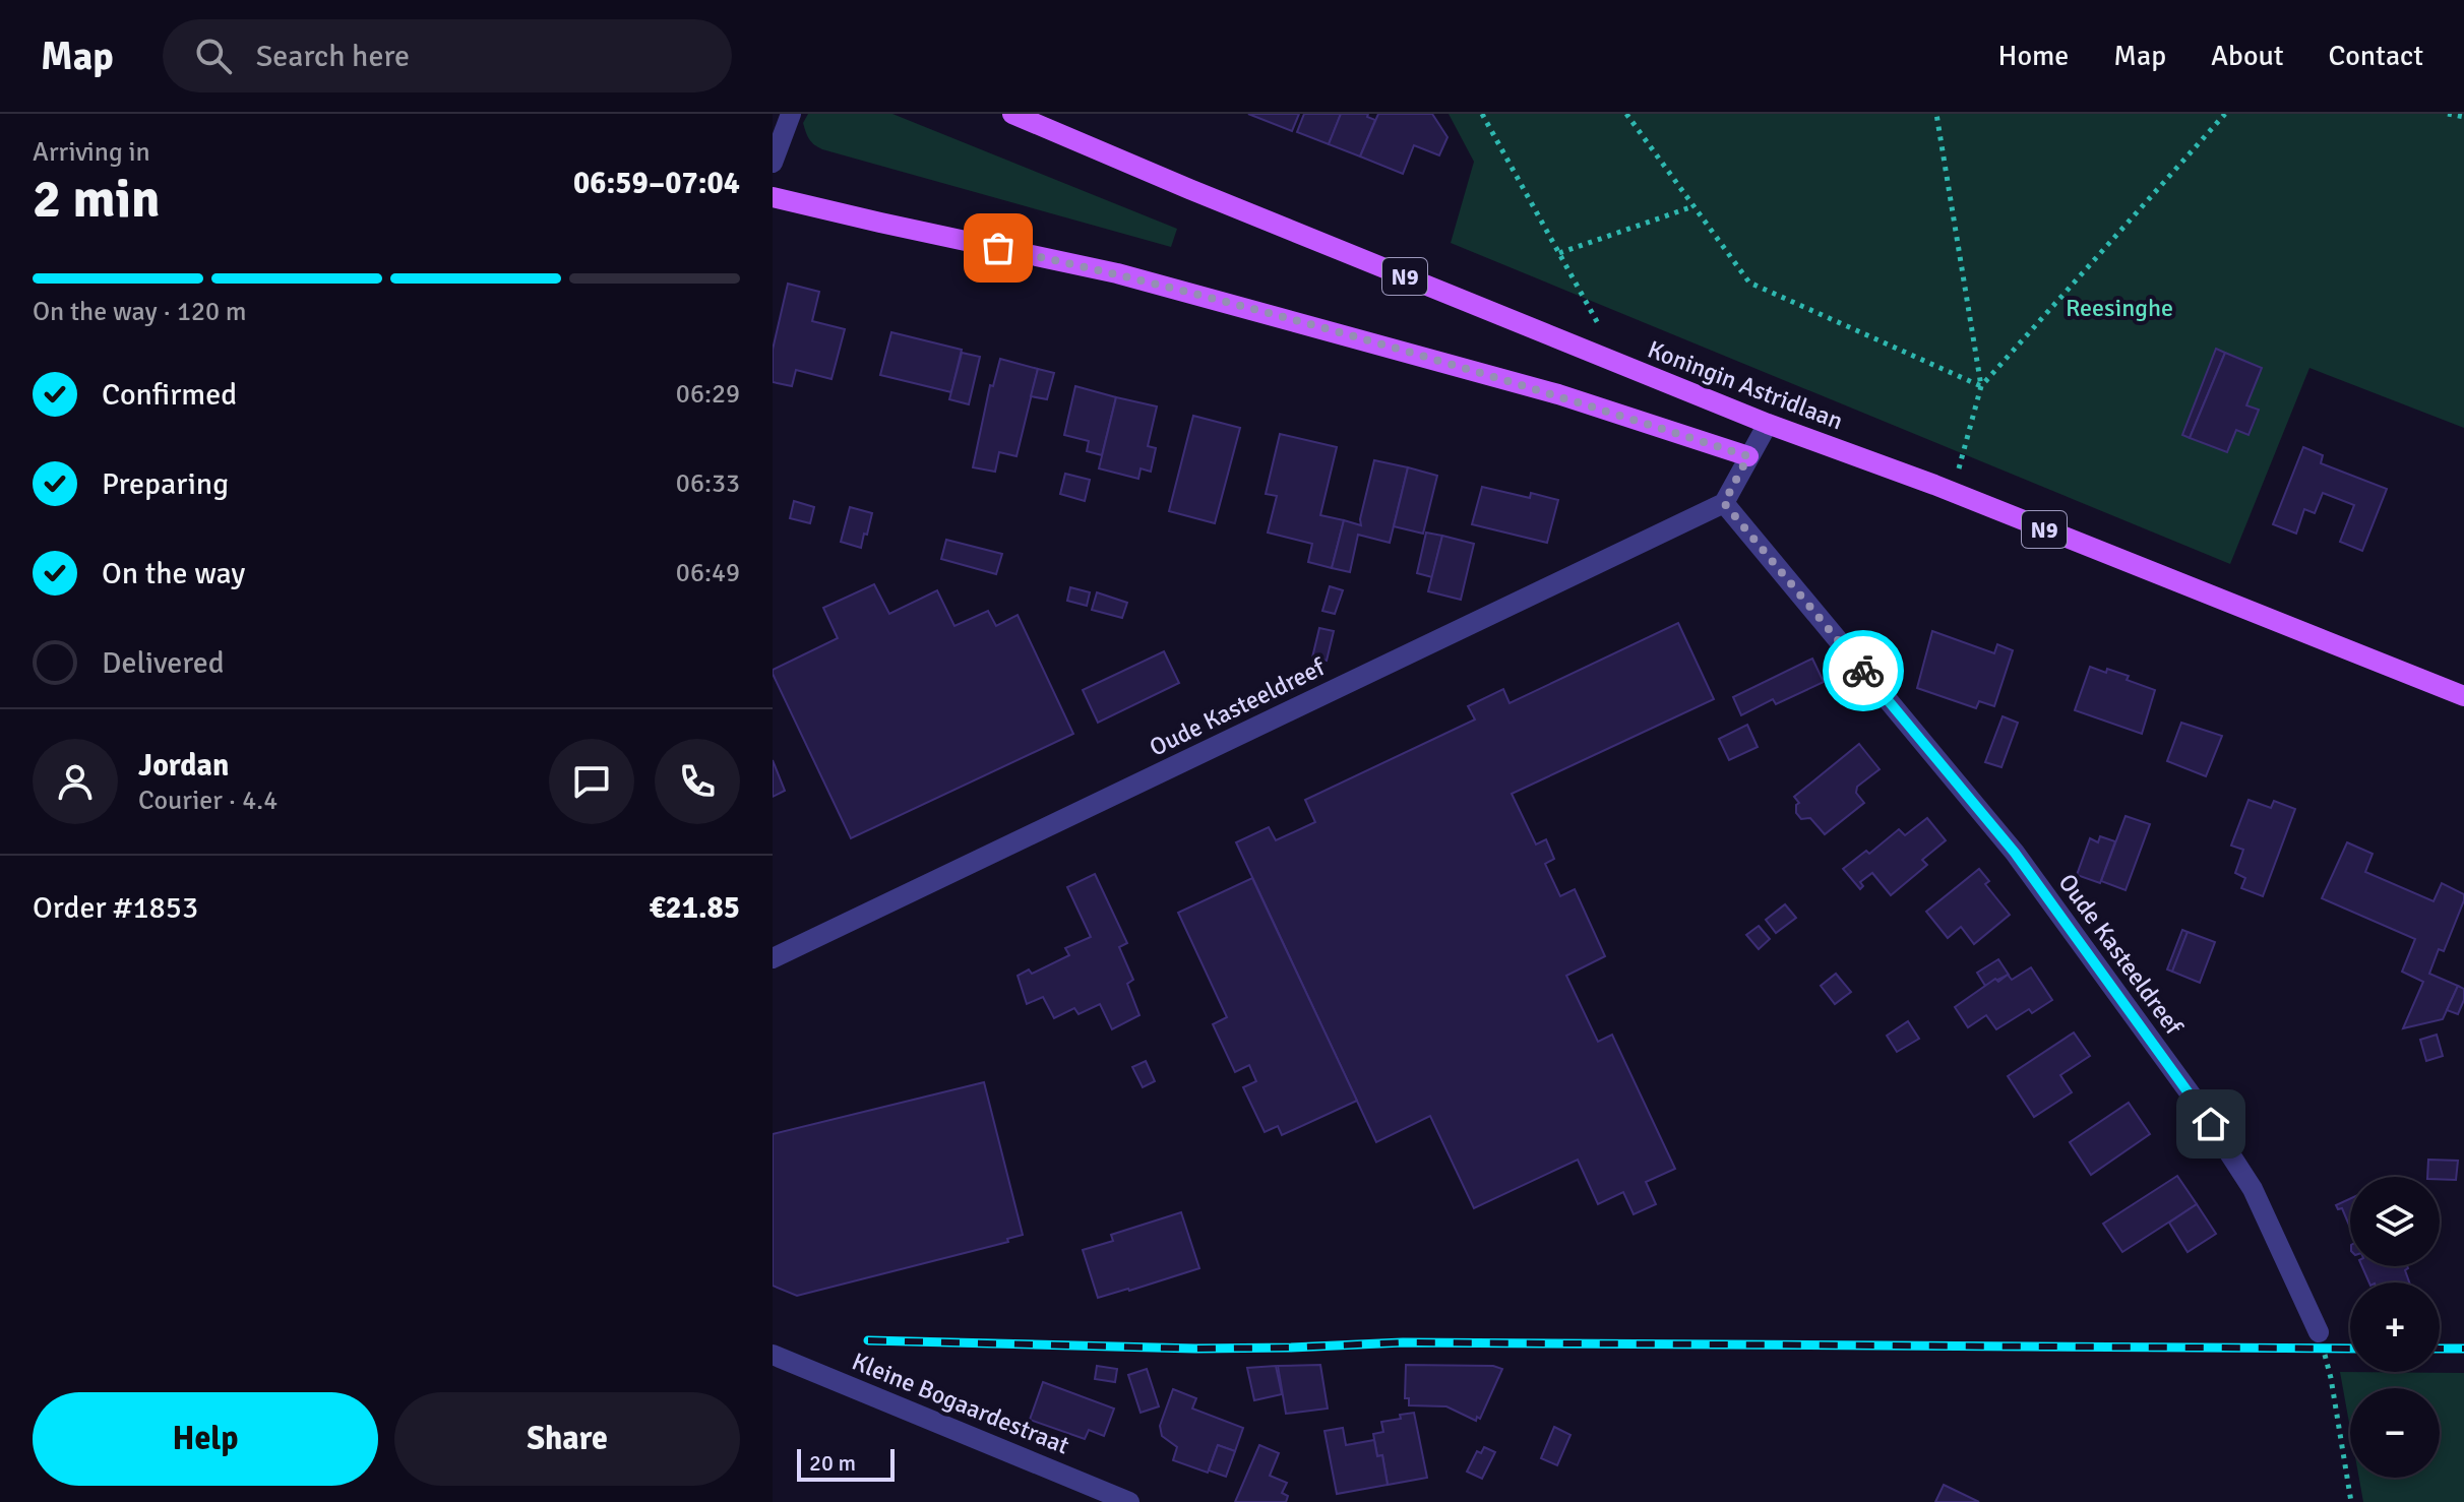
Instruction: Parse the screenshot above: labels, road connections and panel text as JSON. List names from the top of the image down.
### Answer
{
  "streets": {
    "main road": ["N9", "Koningin Astridlaan"],
    "street": ["Oude Kasteeldreef", "Kleine Bogaardestraat"]
  },
  "parks": ["Reesinghe"],
  "scale_bar": "20 m",
  "page": {
    "header": "Map",
    "search": "Search here",
    "nav": [
      "Home",
      "Map",
      "About",
      "Contact"
    ],
    "heading": ["2 min", "Arriving in", "06:59–07:04"],
    "panel": [
      "Jordan",
      "Courier · 4.4",
      "Order #1853",
      "€21.85"
    ],
    "bar": "On the way · 120 m",
    "list": [
      ["Confirmed", "06:29"],
      ["Preparing", "06:33"],
      ["On the way", "06:49"],
      "Delivered"
    ],
    "map_buttons": ["+", "−"],
    "buttons": ["Help", "Share"],
    "scale": "20 m"
  }
}
